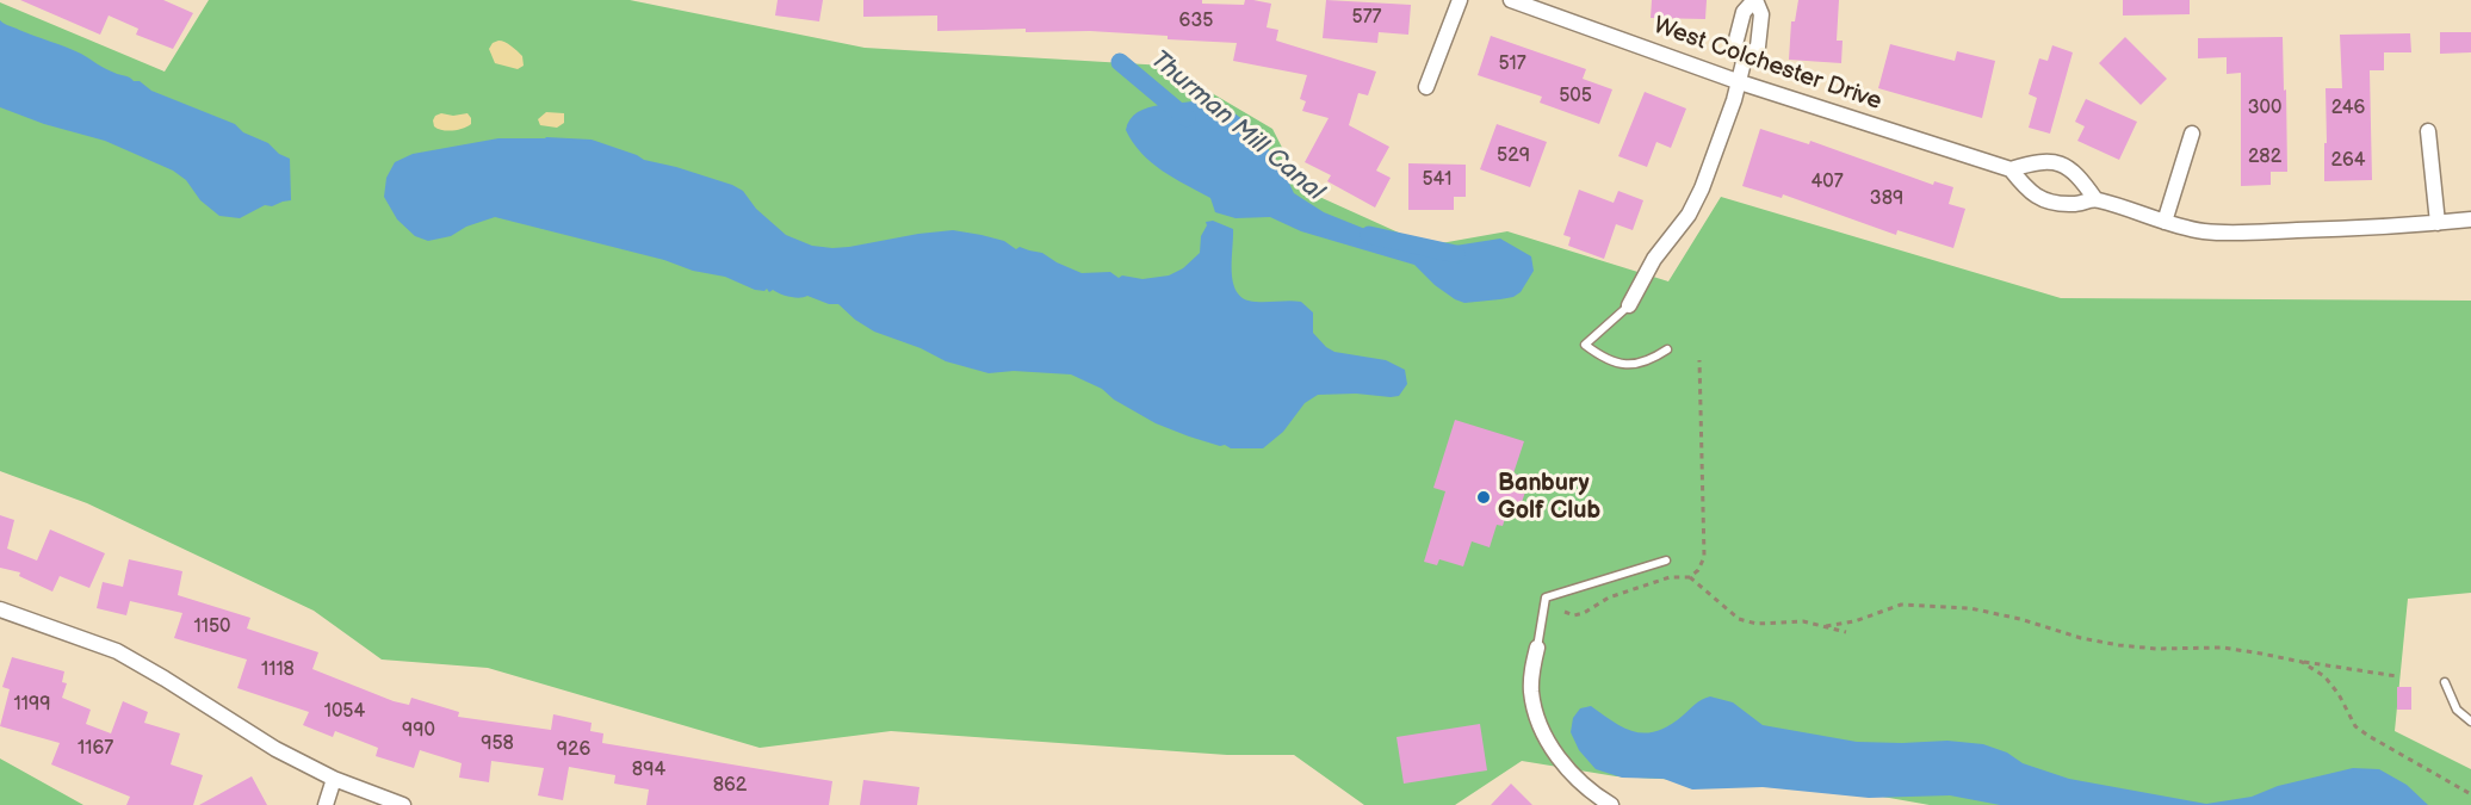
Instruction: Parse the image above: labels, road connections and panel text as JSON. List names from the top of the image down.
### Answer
{
  "streets": {
    "street": ["West Colchester Drive"]
  },
  "water": ["Thurman Mill Canal"],
  "places": ["Banbury Golf Club"],
  "house_numbers": [
    "577",
    "635",
    "517",
    "505",
    "300",
    "246",
    "529",
    "282",
    "264",
    "541",
    "407",
    "389",
    "1150",
    "1118",
    "1199",
    "1054",
    "990",
    "958",
    "1167",
    "926",
    "894",
    "862"
  ]
}
